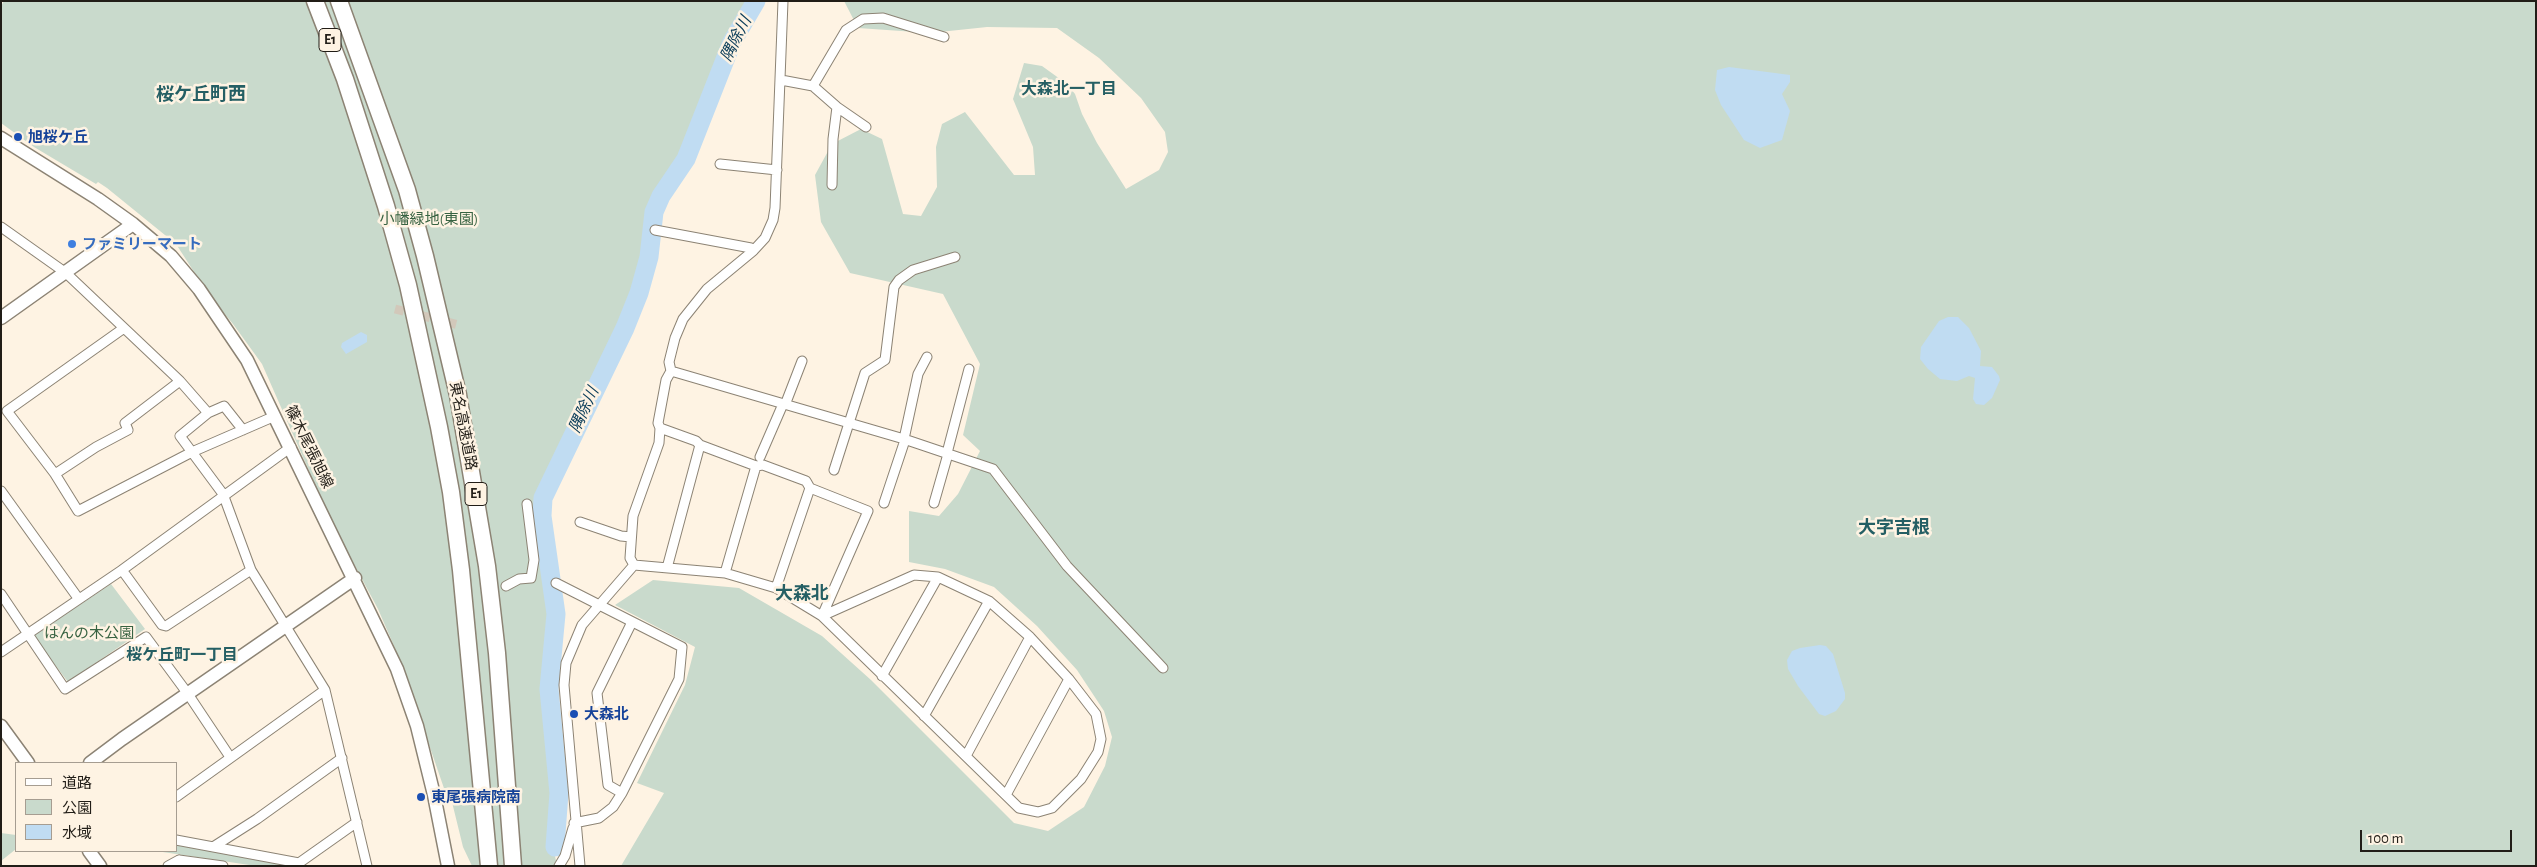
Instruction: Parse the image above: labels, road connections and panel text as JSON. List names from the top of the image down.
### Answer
{
  "streets": {
    "highway": ["E1", "東名高速道路"],
    "main road": ["篠木尾張旭線"]
  },
  "districts": [
    "大森北一丁目",
    "桜ケ丘町西",
    "大字吉根",
    "大森北",
    "桜ケ丘町一丁目"
  ],
  "water": ["隅除川"],
  "parks": ["小幡緑地(東園)", "はんの木公園"],
  "places": [
    "旭桜ケ丘",
    "ファミリーマート",
    "大森北",
    "東尾張病院南"
  ],
  "legend": ["道路", "公園", "水域"],
  "scale_bar": "100 m"
}
